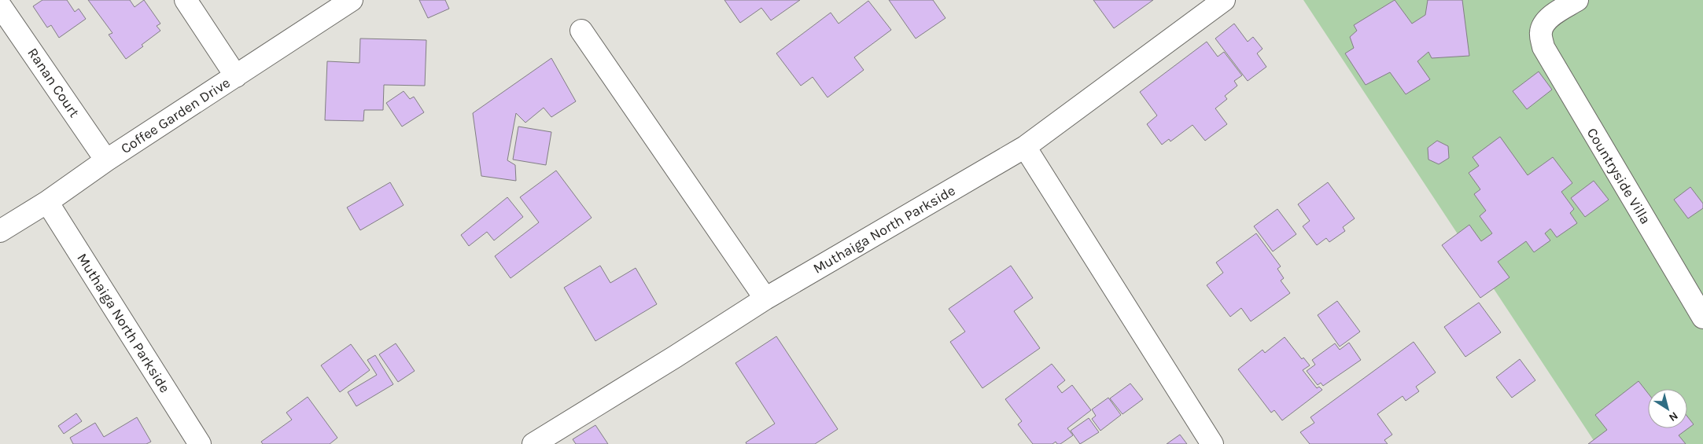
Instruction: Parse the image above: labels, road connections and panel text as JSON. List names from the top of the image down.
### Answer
{
  "streets": {
    "street": [
      "Ranan Court",
      "Coffee Garden Drive",
      "Countryside Villa",
      "Muthaiga North Parkside"
    ]
  },
  "crossings": [
    ["Ranan Court", "Coffee Garden Drive"],
    ["Coffee Garden Drive", "Muthaiga North Parkside"]
  ],
  "north": "bottom right"
}
